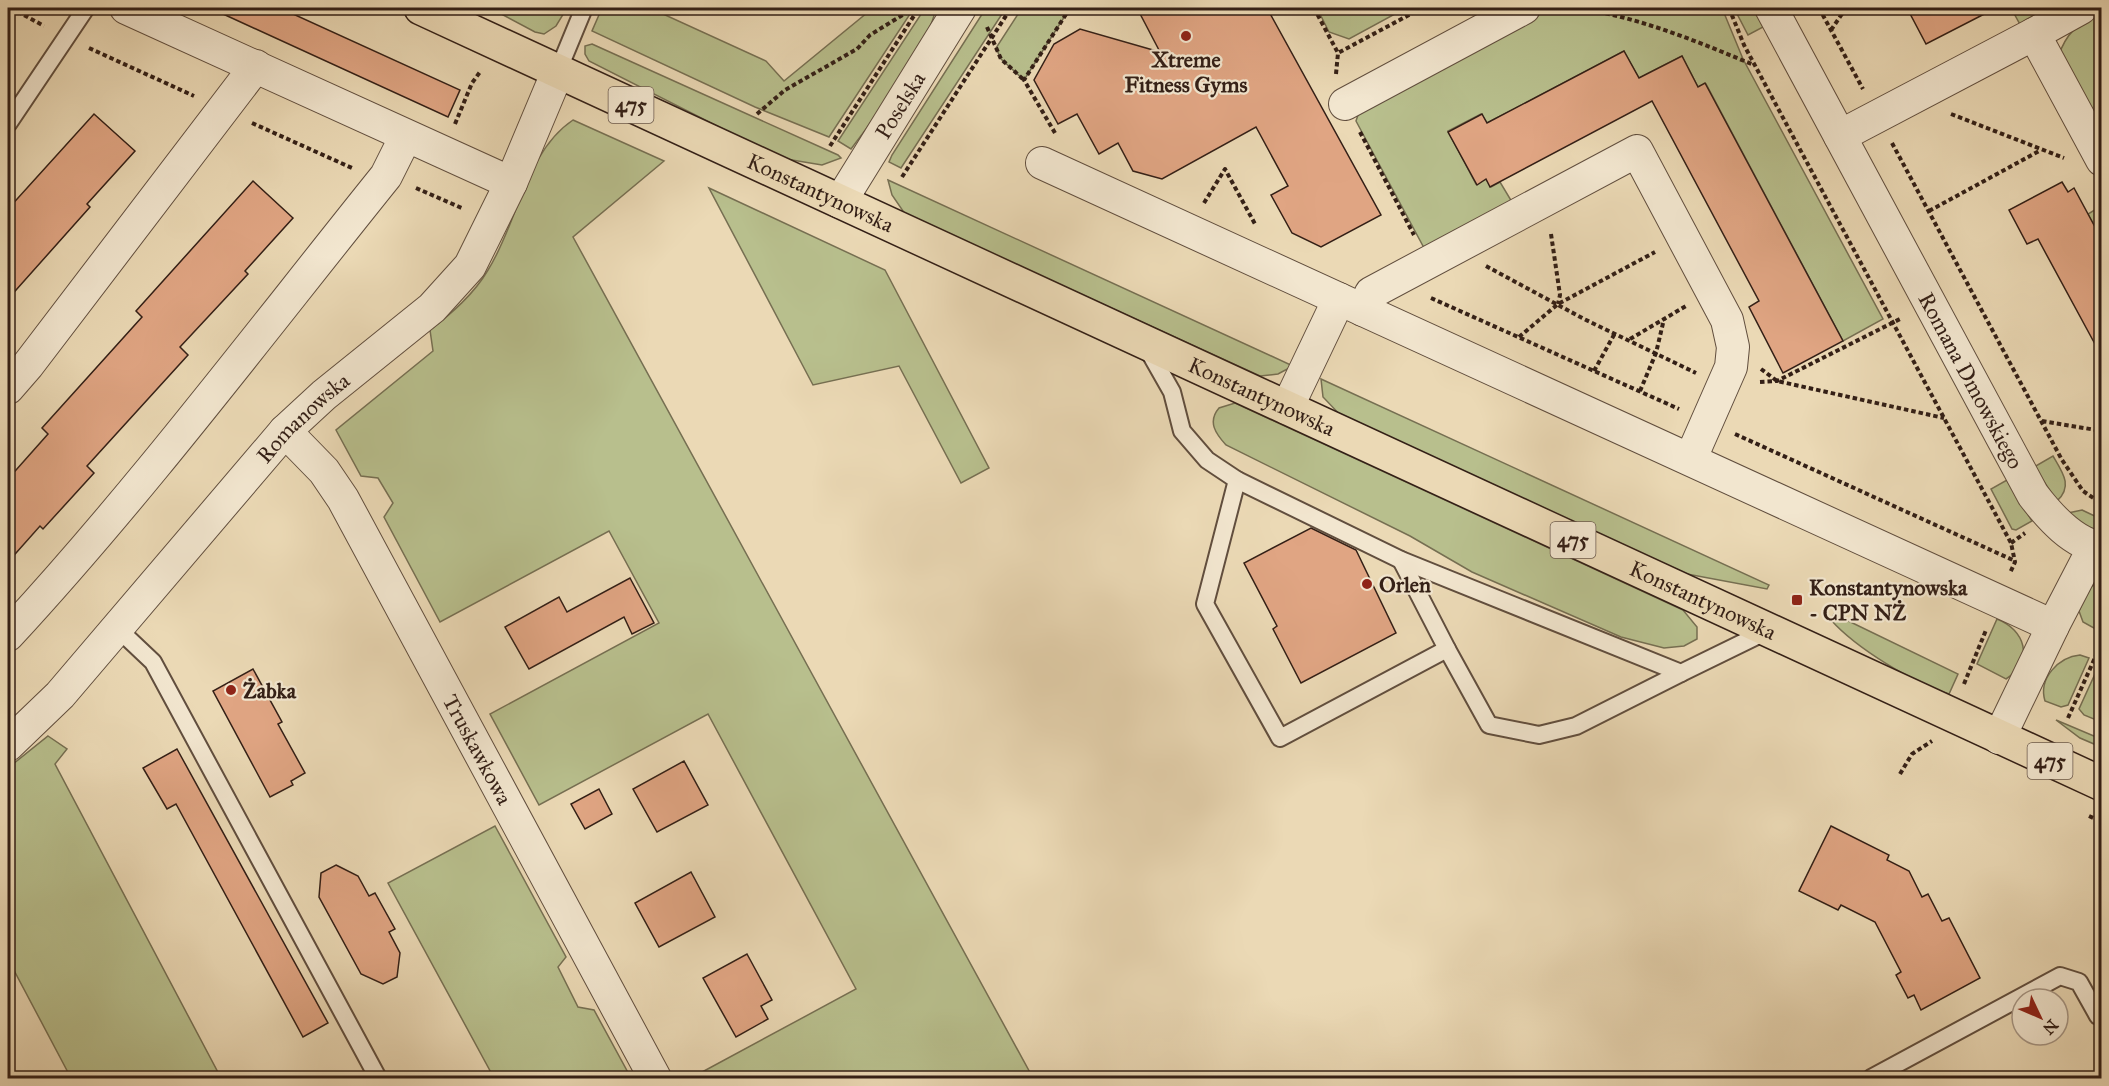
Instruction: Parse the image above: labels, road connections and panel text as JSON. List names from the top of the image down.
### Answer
{
  "streets": {
    "main road": ["475", "Konstantynowska"],
    "street": [
      "Poselska",
      "Romana Dmowskiego",
      "Romanowska",
      "Truskawkowa"
    ]
  },
  "crossings": [
    ["Poselska", "Konstantynowska"],
    ["Konstantynowska", "Romana Dmowskiego"],
    ["Konstantynowska", "Romanowska"],
    ["Romanowska", "Truskawkowa"]
  ],
  "places": {
    "other": ["Xtreme Fitness Gyms", "Orlen", "Żabka"],
    "transit": ["Konstantynowska - CPN NŻ"]
  },
  "north": "bottom right"
}
